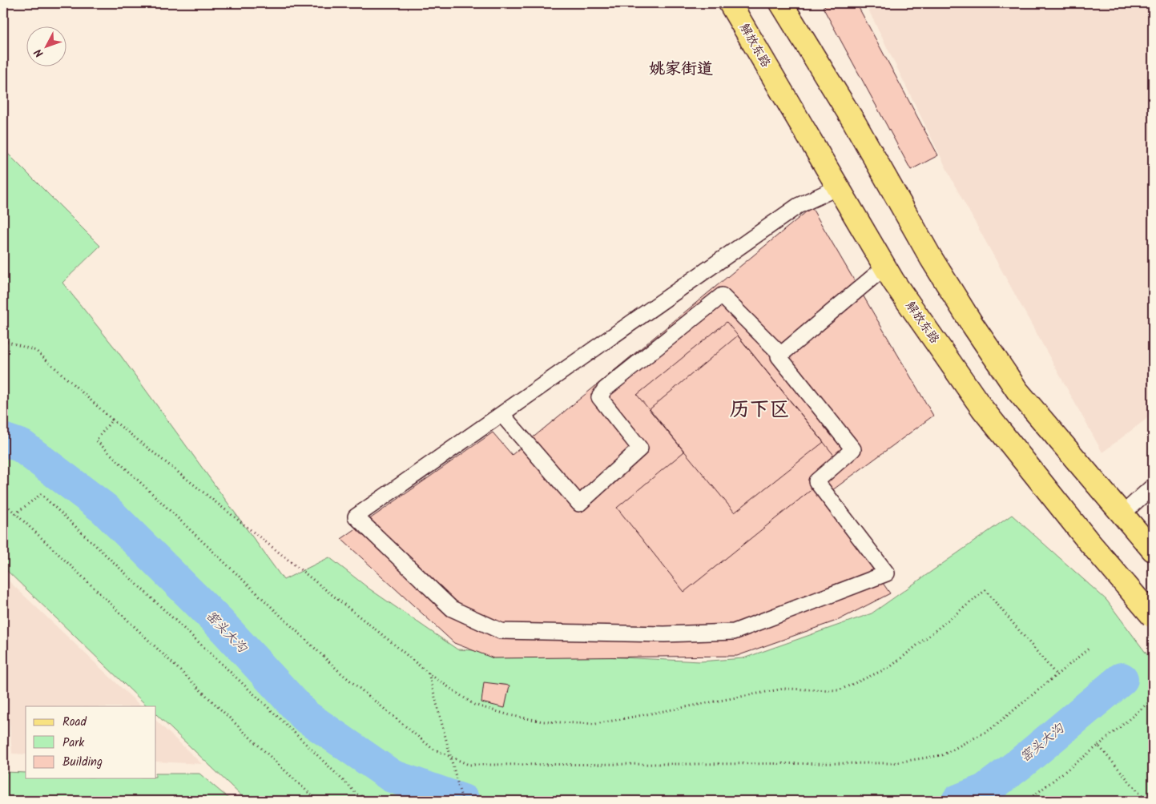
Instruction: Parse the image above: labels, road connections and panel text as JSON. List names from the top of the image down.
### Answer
{
  "streets": {
    "main road": ["解放东路"]
  },
  "districts": ["姚家街道", "历下区"],
  "water": ["窑头大沟"],
  "legend": ["Road", "Park", "Building"],
  "north": "bottom left"
}
